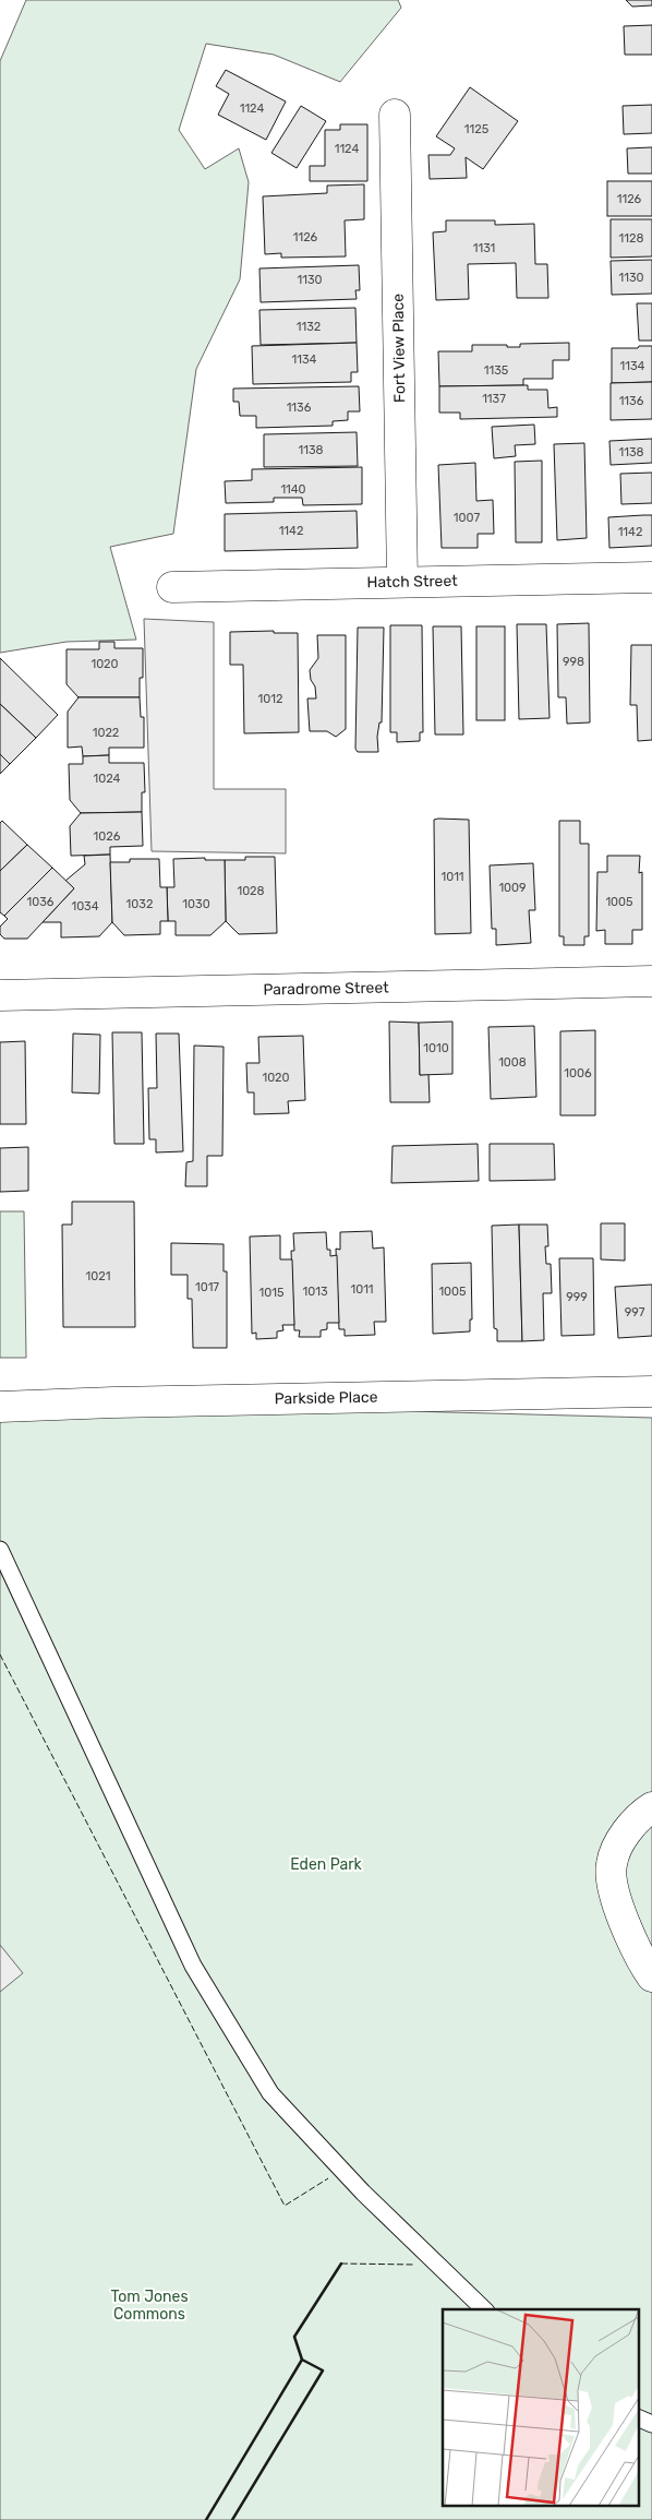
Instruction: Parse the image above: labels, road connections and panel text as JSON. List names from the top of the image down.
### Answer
{
  "streets": {
    "street": [
      "Fort View Place",
      "Hatch Street",
      "Paradrome Street",
      "Parkside Place"
    ]
  },
  "crossings": [
    ["Fort View Place", "Hatch Street"]
  ],
  "parks": ["Eden Park", "Tom Jones Commons"],
  "house_numbers": [
    "1124",
    "1125",
    "1124",
    "1126",
    "1126",
    "1128",
    "1131",
    "1130",
    "1130",
    "1132",
    "1134",
    "1134",
    "1135",
    "1137",
    "1136",
    "1136",
    "1138",
    "1138",
    "1140",
    "1007",
    "1142",
    "1142",
    "998",
    "1020",
    "1012",
    "1022",
    "1024",
    "1026",
    "1011",
    "1009",
    "1028",
    "1036",
    "1005",
    "1032",
    "1030",
    "1034",
    "1010",
    "1008",
    "1006",
    "1020",
    "1021",
    "1017",
    "1011",
    "1013",
    "1005",
    "1015",
    "999",
    "997"
  ]
}
